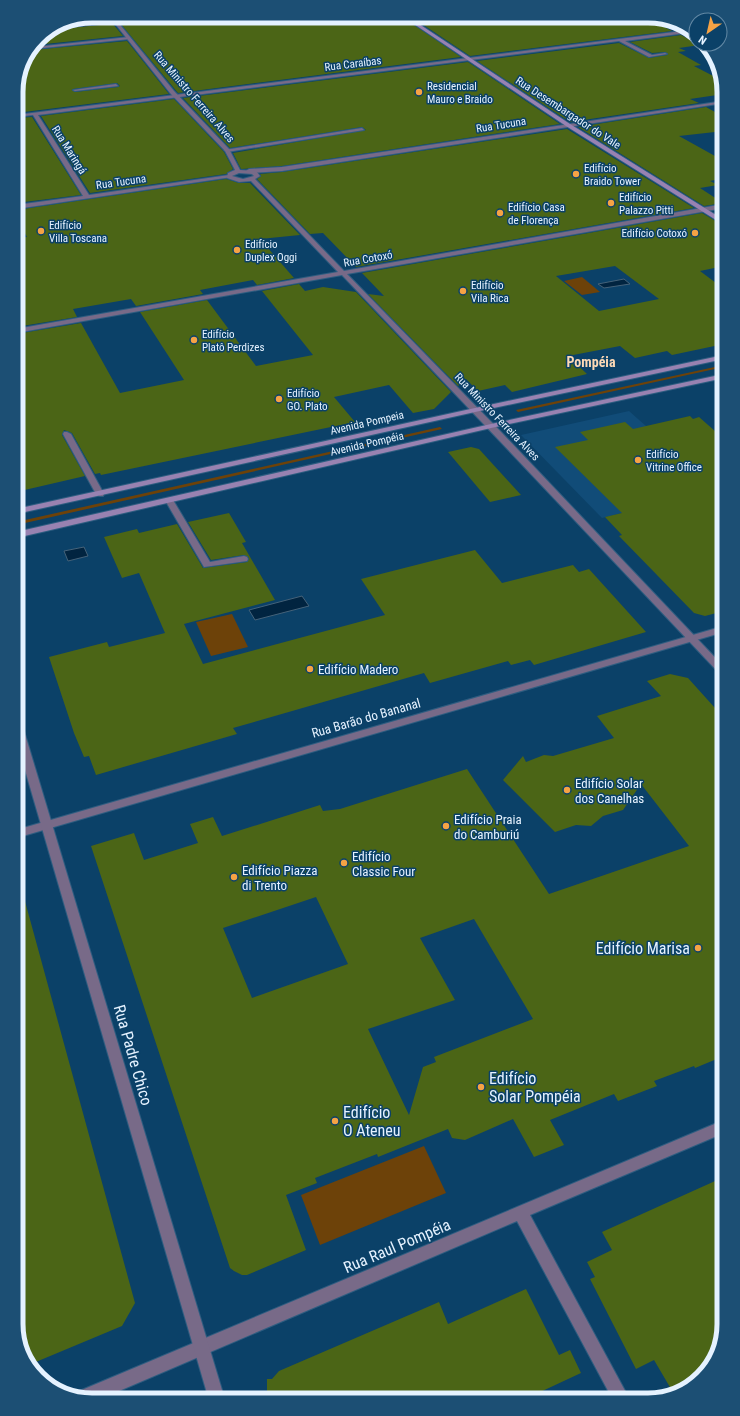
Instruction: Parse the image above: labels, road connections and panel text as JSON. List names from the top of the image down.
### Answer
{
  "streets": {
    "main road": ["Rua Desembargador do Vale", "Avenida Pompeia", "Avenida Pompéia"],
    "street": [
      "Rua Caraíbas",
      "Rua Ministro Ferreira Alves",
      "Rua Tucuna",
      "Rua Maringá",
      "Rua Cotoxó",
      "Rua Barão do Bananal",
      "Rua Padre Chico",
      "Rua Raul Pompéia"
    ]
  },
  "crossings": [
    ["Rua Caraíbas", "Rua Ministro Ferreira Alves"],
    ["Rua Caraíbas", "Rua Desembargador do Vale"],
    ["Rua Caraíbas", "Rua Maringá"],
    ["Rua Ministro Ferreira Alves", "Rua Tucuna"],
    ["Rua Ministro Ferreira Alves", "Rua Cotoxó"],
    ["Rua Ministro Ferreira Alves", "Avenida Pompeia"],
    ["Rua Ministro Ferreira Alves", "Avenida Pompéia"],
    ["Rua Ministro Ferreira Alves", "Rua Barão do Bananal"],
    ["Rua Desembargador do Vale", "Rua Tucuna"],
    ["Rua Desembargador do Vale", "Rua Cotoxó"],
    ["Rua Tucuna", "Rua Maringá"],
    ["Rua Barão do Bananal", "Rua Padre Chico"],
    ["Rua Padre Chico", "Rua Raul Pompéia"]
  ],
  "districts": ["Pompéia"],
  "places": [
    "Residencial Mauro e Braido",
    "Edifício Braido Tower",
    "Edifício Palazzo Pitti",
    "Edifício Casa de Florença",
    "Edifício Villa Toscana",
    "Edifício Cotoxó",
    "Edifício Duplex Oggi",
    "Edifício Vila Rica",
    "Edifício Platô Perdizes",
    "Edifício GO. Plato",
    "Edifício Vitrine Office",
    "Edifício Madero",
    "Edifício Solar dos Canelhas",
    "Edifício Praia do Camburiú",
    "Edifício Classic Four",
    "Edifício Piazza di Trento",
    "Edifício Marisa",
    "Edifício Solar Pompéia",
    "Edifício O Ateneu"
  ],
  "north": "bottom left"
}
